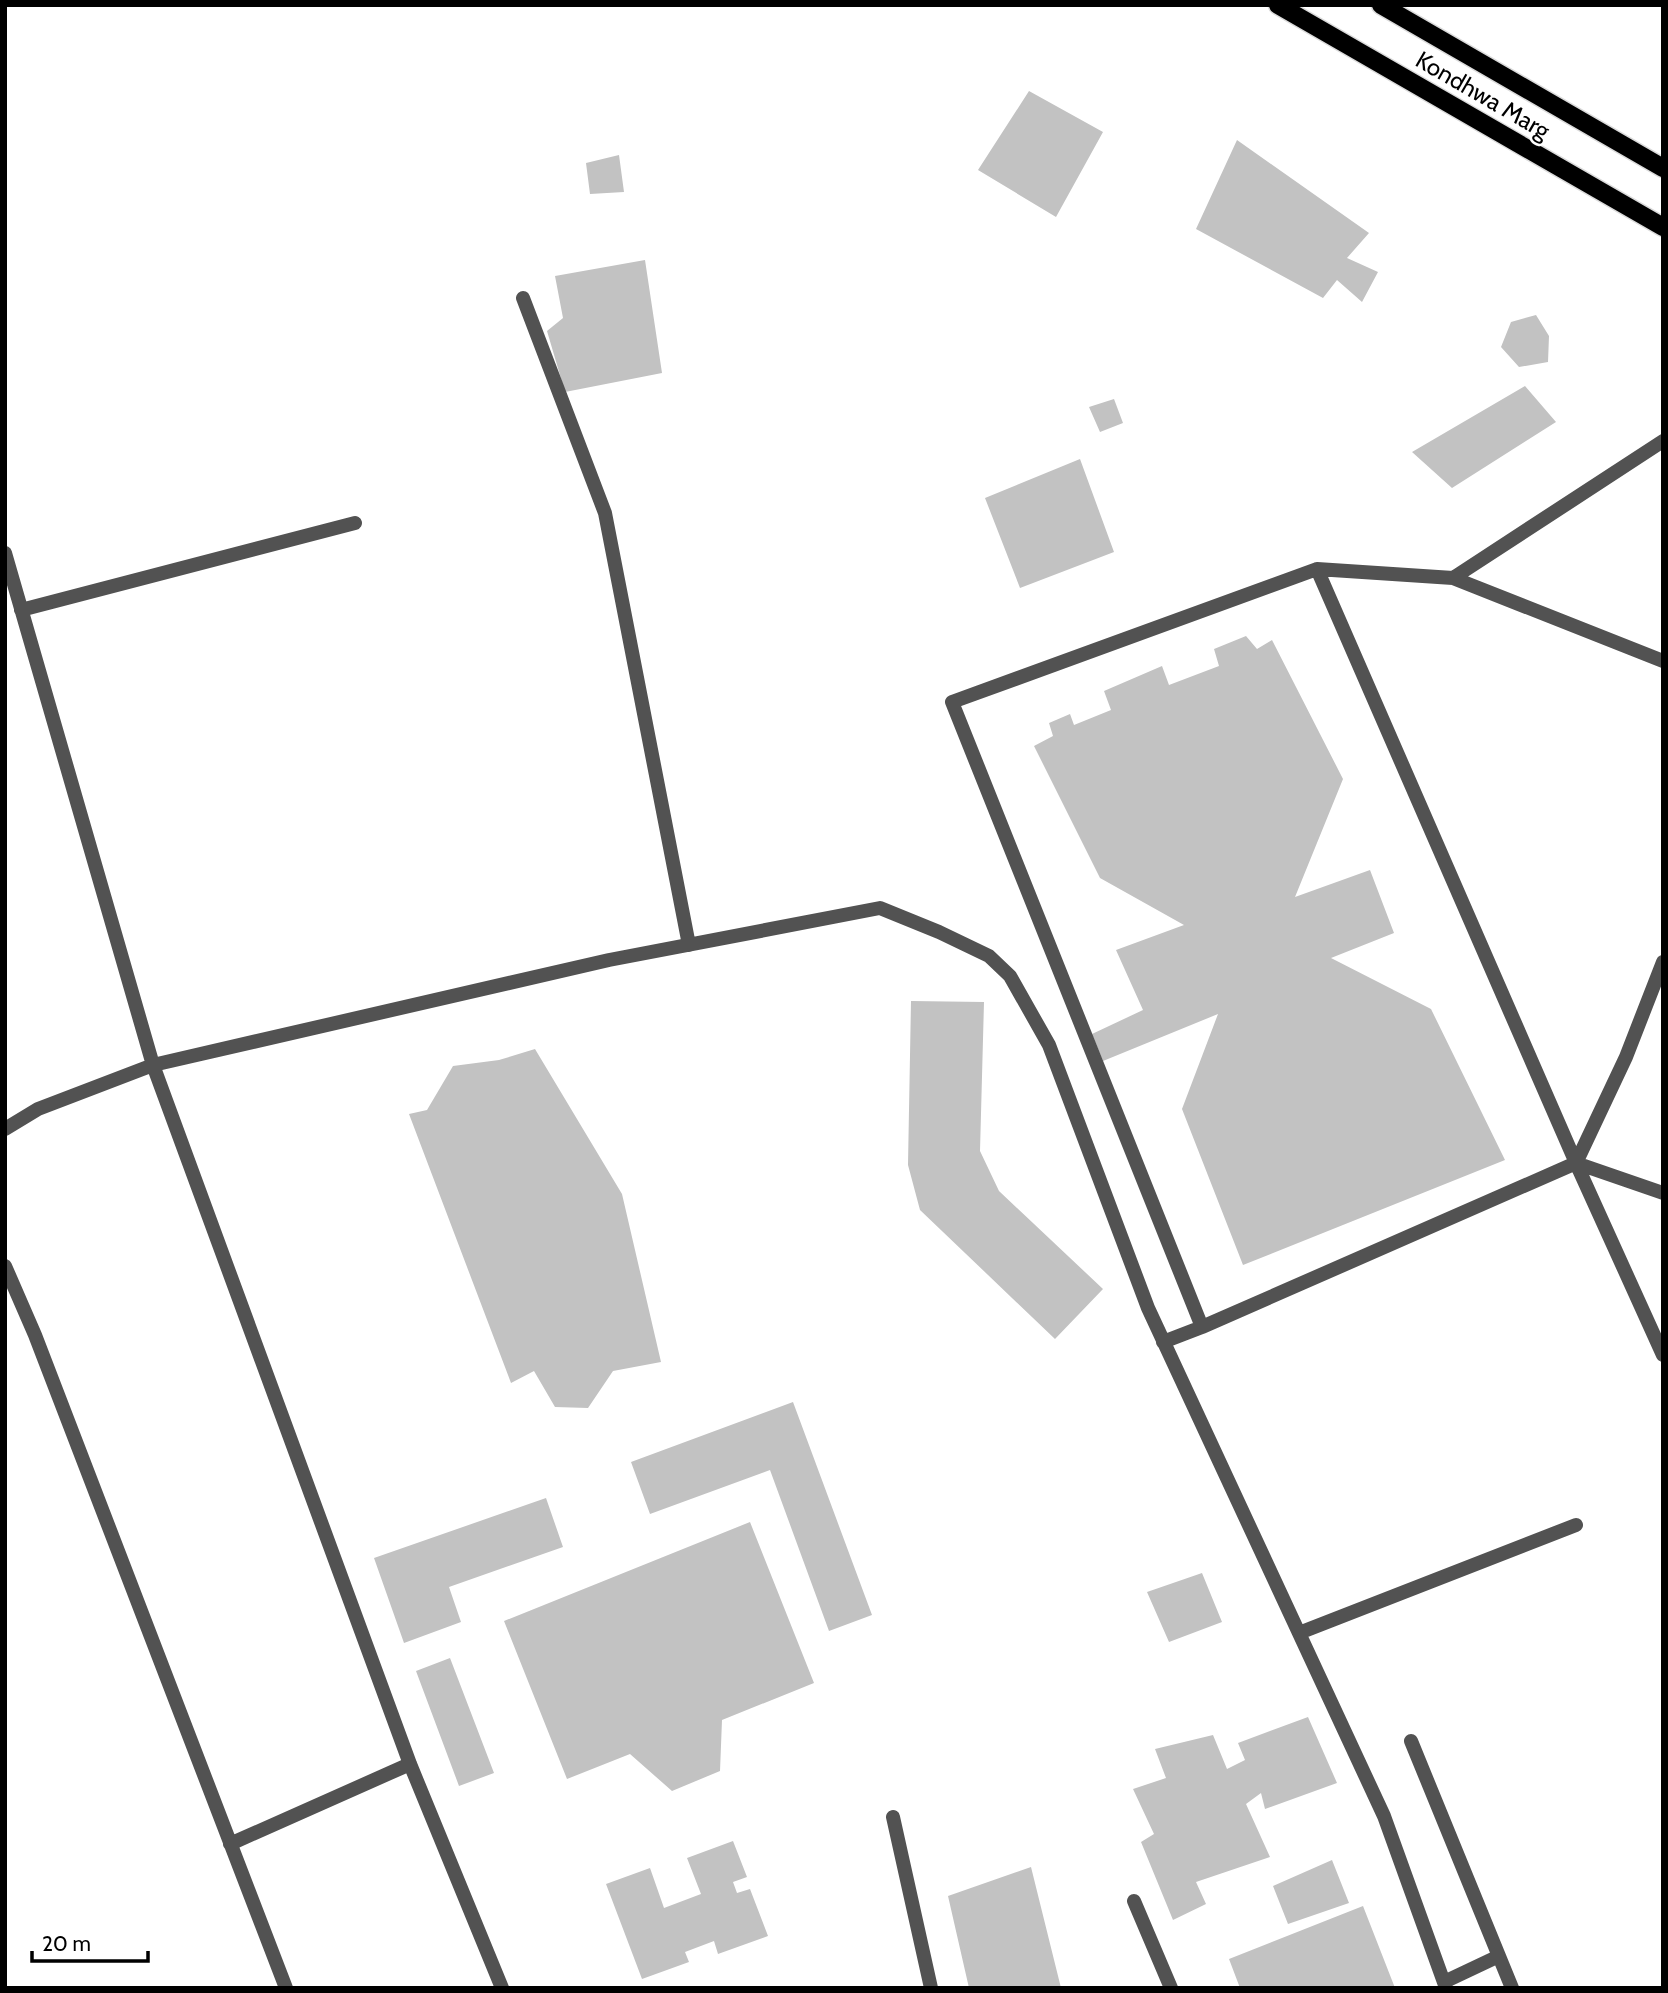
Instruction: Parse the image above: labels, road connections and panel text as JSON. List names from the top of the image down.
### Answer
{
  "streets": {
    "main road": ["Kondhwa Marg"]
  },
  "scale_bar": "20 m"
}
